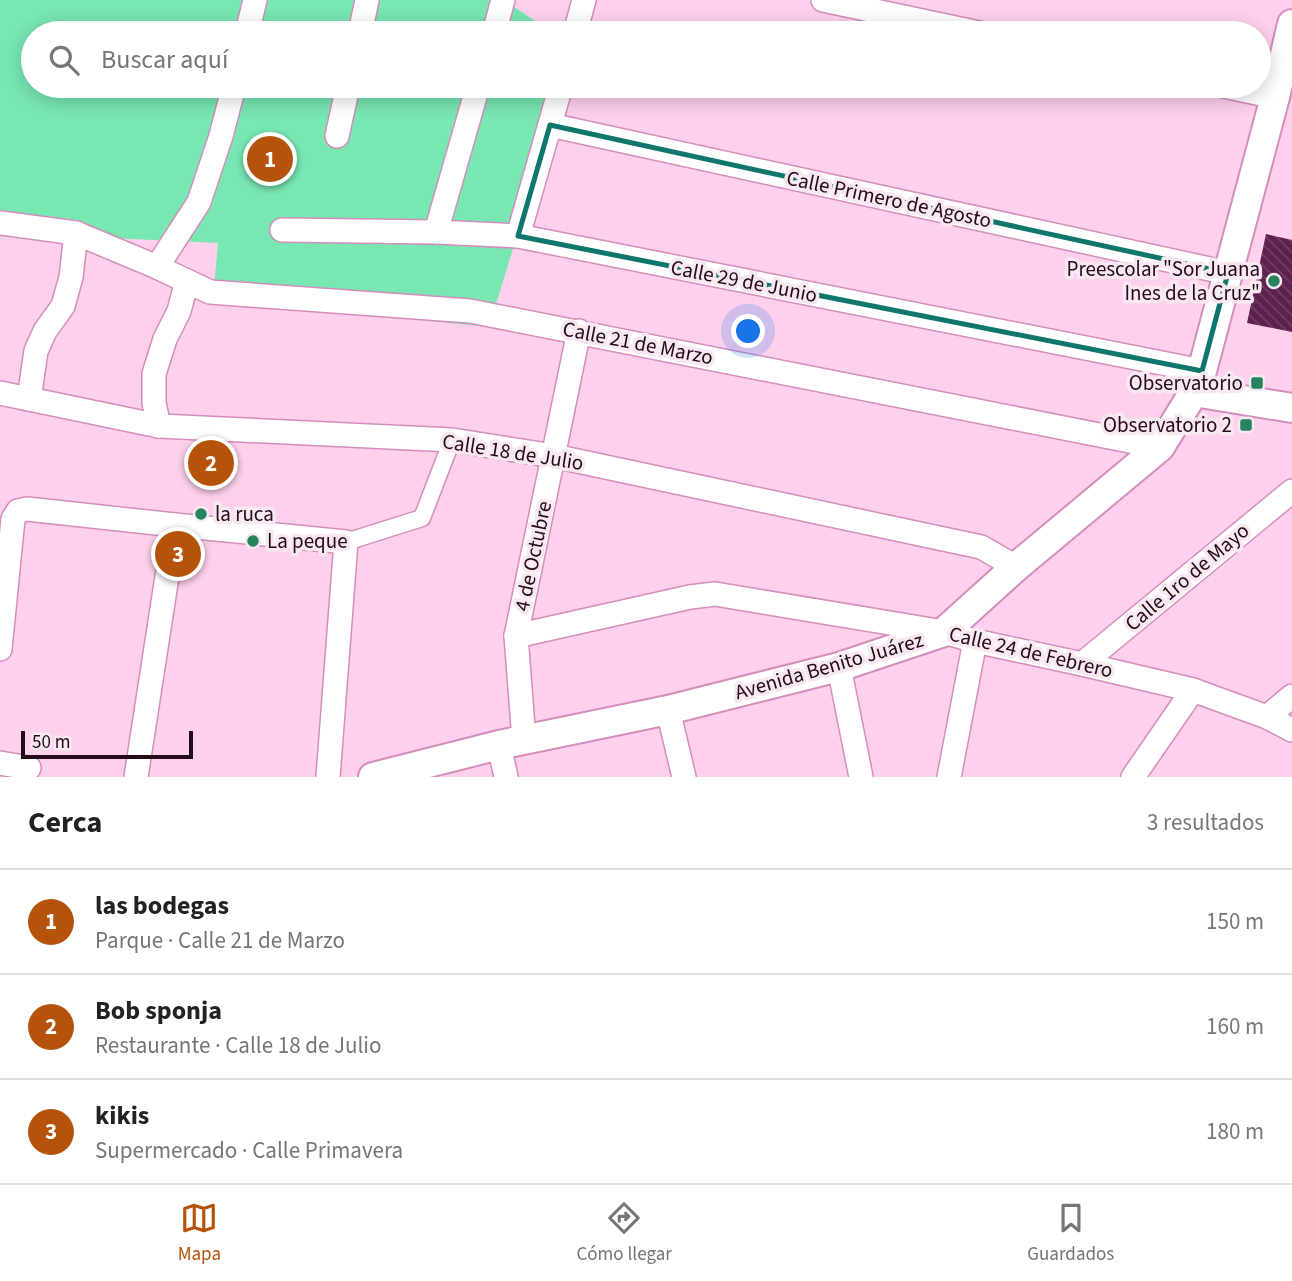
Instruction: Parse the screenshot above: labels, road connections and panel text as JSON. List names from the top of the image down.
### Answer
{
  "streets": {
    "street": [
      "Calle Primero de Agosto",
      "Calle 29 de Junio",
      "Calle 21 de Marzo",
      "Calle 18 de Julio",
      "4 de Octubre",
      "Calle 1ro de Mayo",
      "Calle 24 de Febrero",
      "Avenida Benito Juárez"
    ]
  },
  "crossings": [
    ["Calle Primero de Agosto", "Avenida Benito Juárez"],
    ["Calle 29 de Junio", "Avenida Benito Juárez"],
    ["Calle 21 de Marzo", "4 de Octubre"],
    ["Calle 21 de Marzo", "Avenida Benito Juárez"],
    ["Calle 18 de Julio", "4 de Octubre"],
    ["Calle 18 de Julio", "Avenida Benito Juárez"],
    ["4 de Octubre", "Calle 24 de Febrero"],
    ["4 de Octubre", "Avenida Benito Juárez"],
    ["Calle 1ro de Mayo", "Calle 24 de Febrero"],
    ["Calle 24 de Febrero", "Avenida Benito Juárez"]
  ],
  "places": {
    "other": ["Preescolar \"Sor Juana Ines de la Cruz\"", "la ruca", "La peque"],
    "transit": ["Observatorio", "Observatorio 2"]
  },
  "scale_bar": "50 m",
  "page": {
    "search": "Buscar aquí",
    "pins": ["1", "2", "3"],
    "scale": "50 m",
    "heading": ["Cerca", "3 resultados"],
    "list": [
      {
        "mark": "1",
        "name": "las bodegas",
        "note": "Parque · Calle 21 de Marzo",
        "value": "150 m"
      },
      {
        "mark": "2",
        "name": "Bob sponja",
        "note": "Restaurante · Calle 18 de Julio",
        "value": "160 m"
      },
      {
        "mark": "3",
        "name": "kikis",
        "note": "Supermercado · Calle Primavera",
        "value": "180 m"
      }
    ],
    "nav": ["Mapa", "Cómo llegar", "Guardados"]
  }
}
